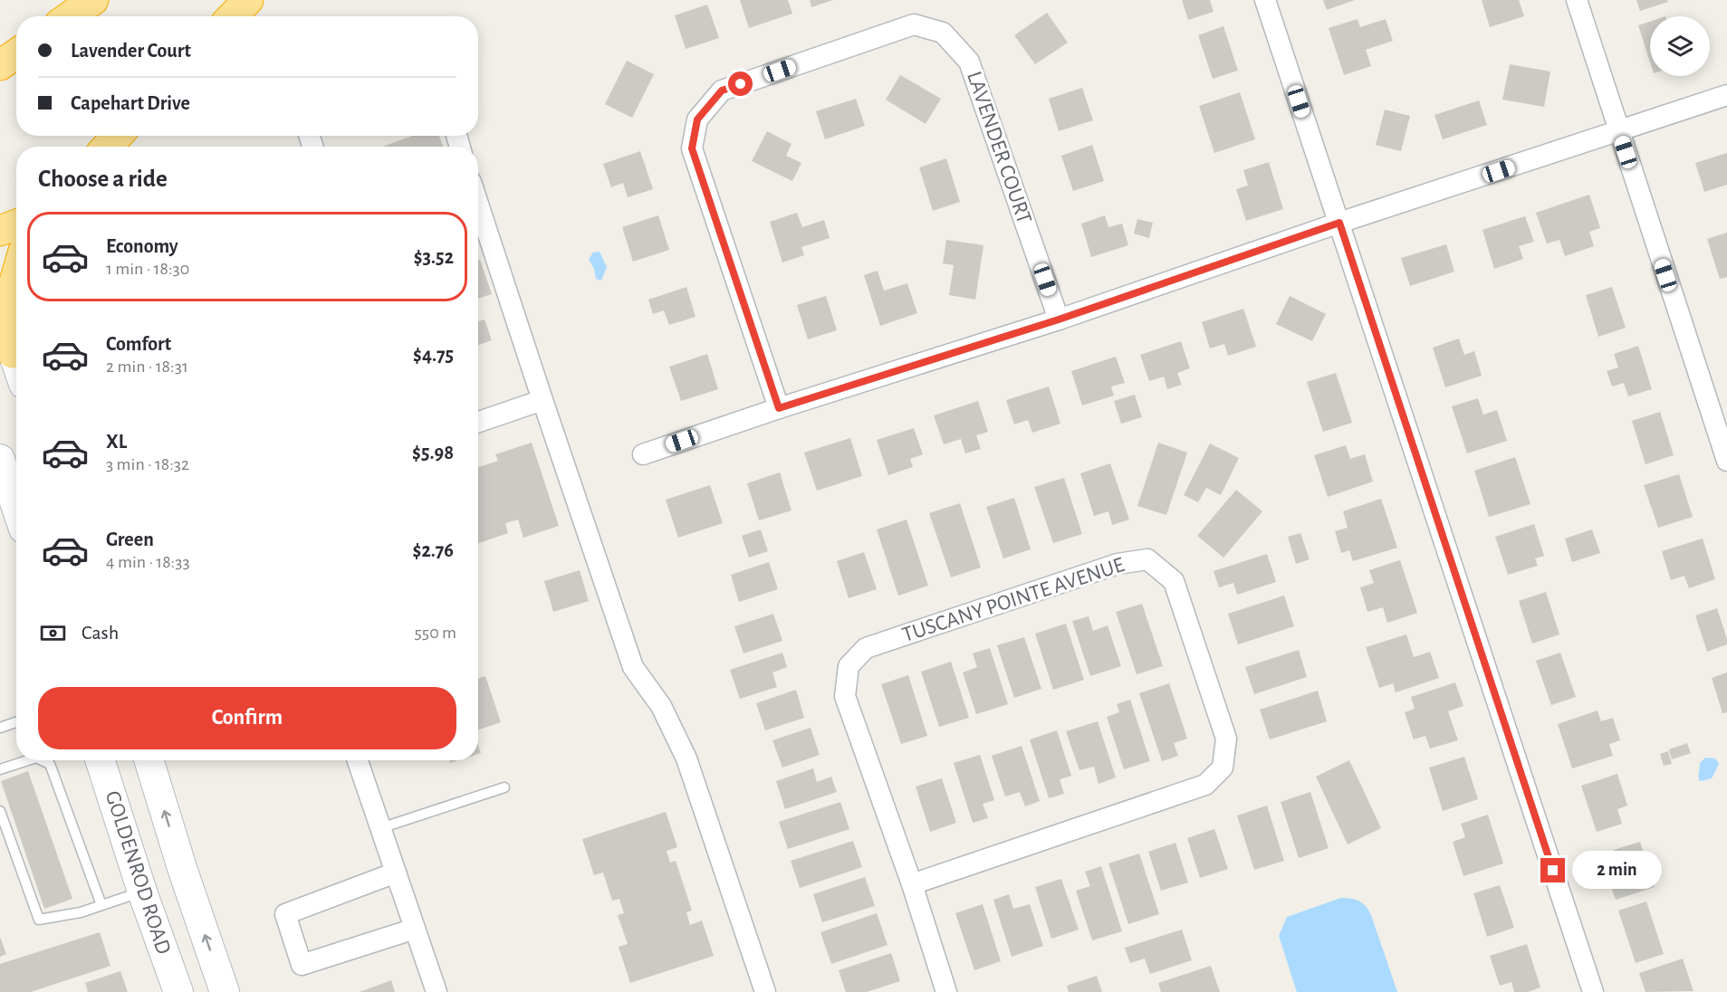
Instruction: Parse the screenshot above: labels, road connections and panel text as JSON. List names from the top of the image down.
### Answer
{
  "streets": {
    "main road": ["GOLDENROD ROAD"],
    "street": ["LAVENDER COURT", "TUSCANY POINTE AVENUE"]
  },
  "page": {
    "banner": ["Lavender Court", "Capehart Drive"],
    "heading": "Choose a ride",
    "list": [
      {
        "name": "Economy",
        "note": "1 min · 18:30",
        "value": "$3.52"
      },
      {
        "name": "Comfort",
        "note": "2 min · 18:31",
        "value": "$4.75"
      },
      {
        "name": "XL",
        "note": "3 min · 18:32",
        "value": "$5.98"
      },
      {
        "name": "Green",
        "note": "4 min · 18:33",
        "value": "$2.76"
      }
    ],
    "pay": ["Cash", "550 m"],
    "buttons": "Confirm",
    "bubble": "2 min"
  }
}
